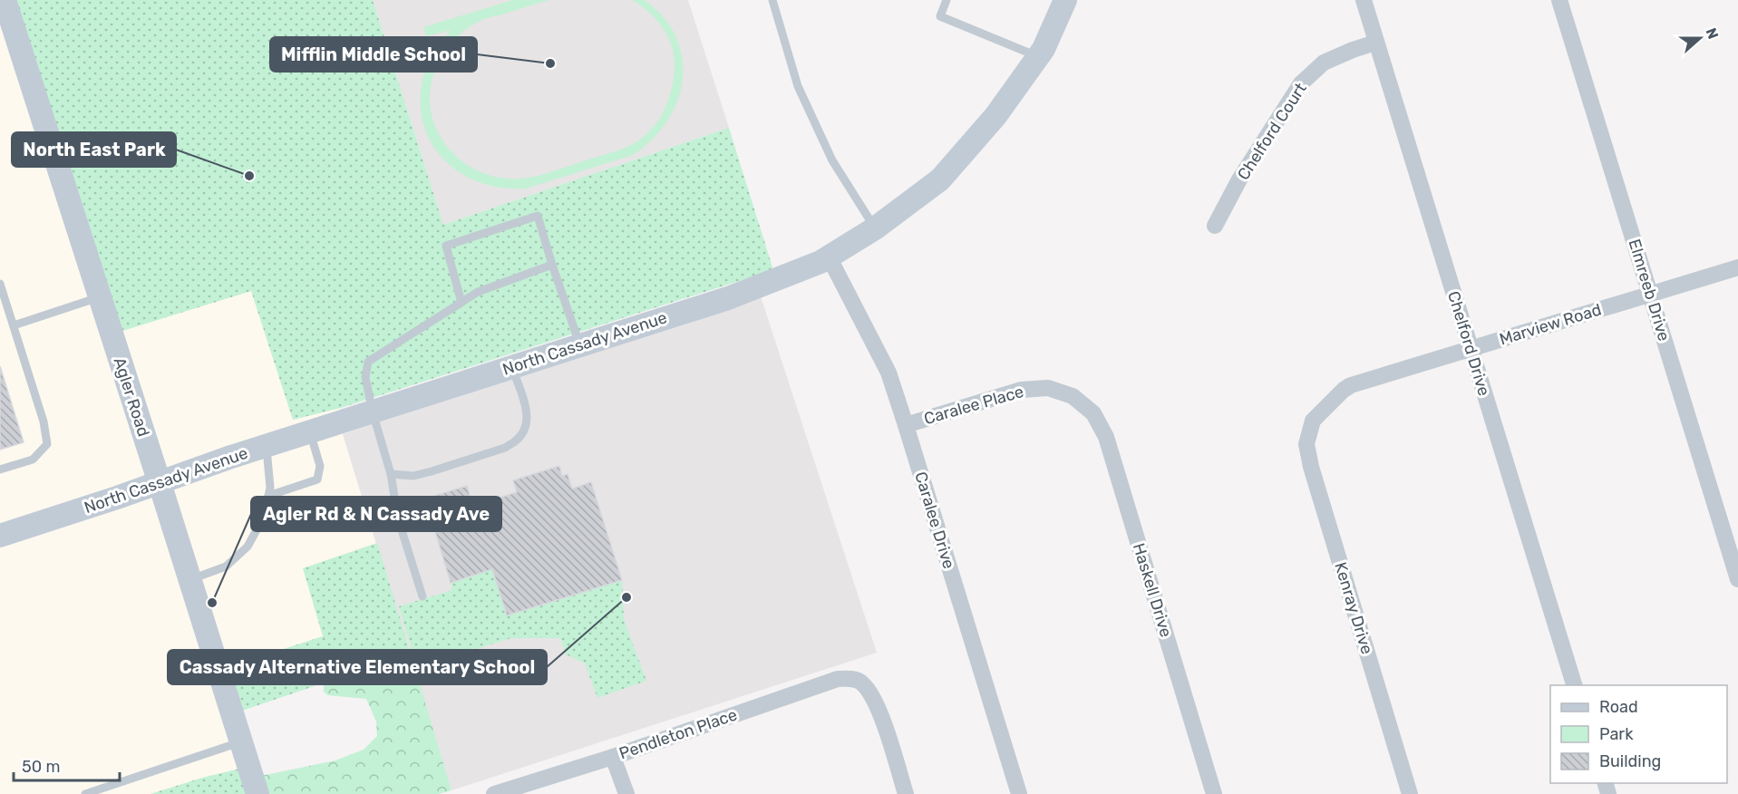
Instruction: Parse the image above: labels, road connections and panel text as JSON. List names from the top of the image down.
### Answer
{
  "streets": {
    "main road": ["North Cassady Avenue", "Agler Road"],
    "street": [
      "Chelford Court",
      "Elmreeb Drive",
      "Marview Road",
      "Chelford Drive",
      "Caralee Place",
      "Caralee Drive",
      "Haskell Drive",
      "Kenray Drive",
      "Pendleton Place"
    ]
  },
  "crossings": [
    ["Chelford Court", "Chelford Drive"],
    ["Elmreeb Drive", "Marview Road"],
    ["Marview Road", "Chelford Drive"],
    ["Marview Road", "Kenray Drive"],
    ["North Cassady Avenue", "Agler Road"],
    ["North Cassady Avenue", "Caralee Drive"],
    ["Caralee Place", "Caralee Drive"],
    ["Caralee Place", "Haskell Drive"]
  ],
  "places": [
    "Mifflin Middle School",
    "North East Park",
    "Cassady Alternative Elementary School",
    "Agler Rd & N Cassady Ave"
  ],
  "legend": ["Road", "Park", "Building"],
  "scale_bar": "50 m",
  "north": "right"
}
